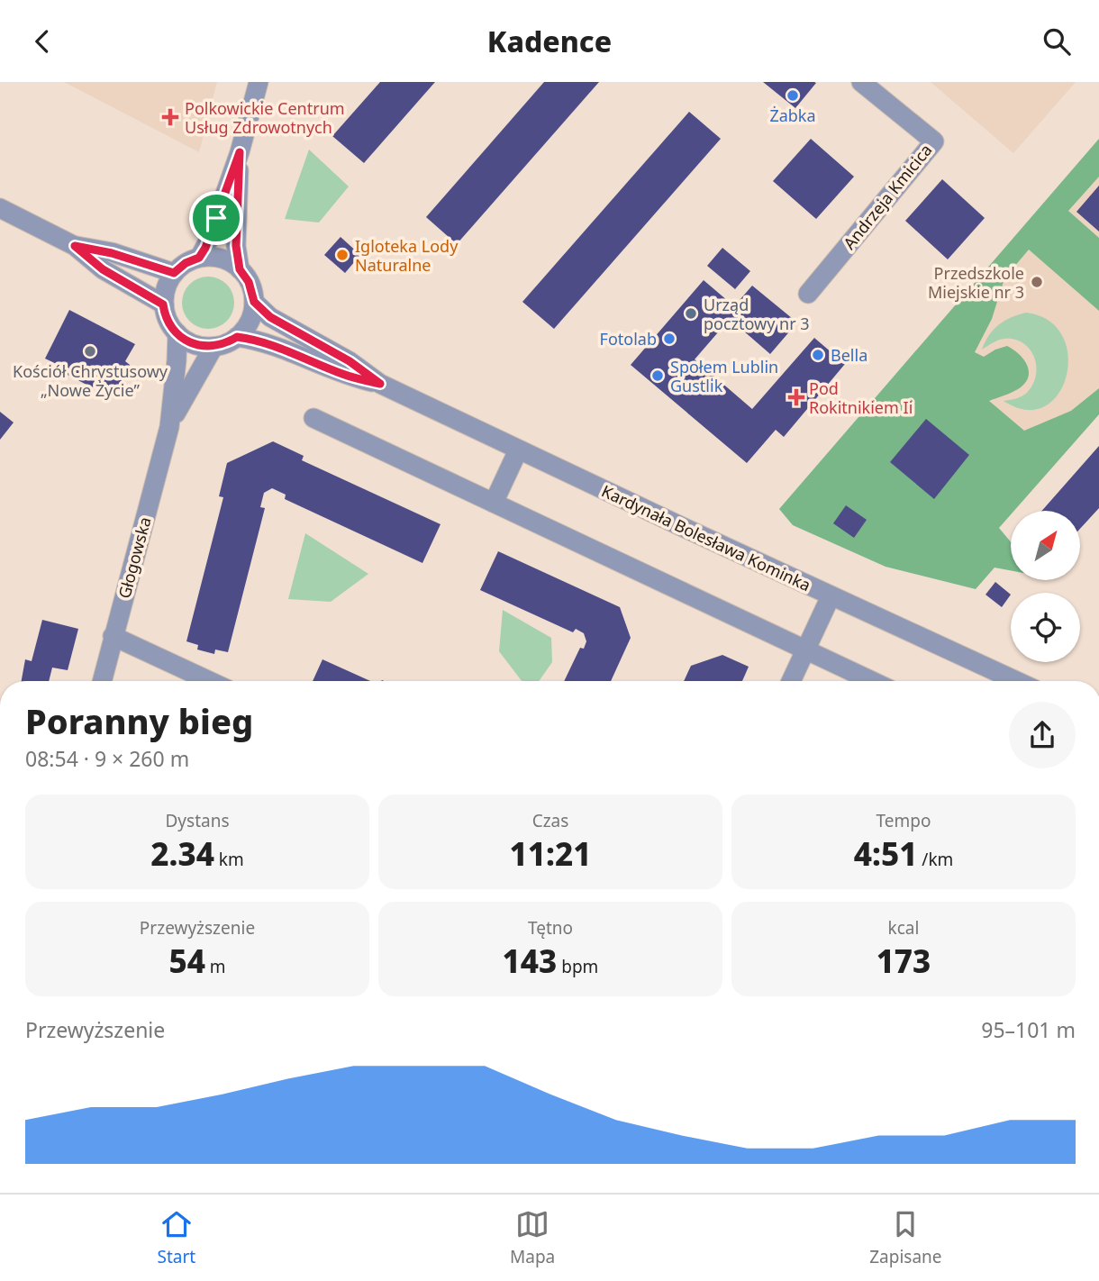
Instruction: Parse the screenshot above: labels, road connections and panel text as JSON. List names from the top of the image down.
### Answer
{
  "streets": {
    "street": ["Andrzeja Kmicica", "Kardynała Bolesława Kominka", "Głogowska"]
  },
  "crossings": [
    ["Kardynała Bolesława Kominka", "Głogowska"]
  ],
  "places": {
    "other": [
      "Żabka",
      "Igloteka Lody Naturalne",
      "Przedszkole Miejskie nr 3",
      "Urząd pocztowy nr 3",
      "Fotolab",
      "Kościół Chrystusowy „Nowe Życie”",
      "Bella",
      "Społem Lublin Gustlik"
    ],
    "health": ["Polkowickie Centrum Usług Zdrowotnych", "Pod Rokitnikiem Ii"]
  },
  "north": "top right",
  "page": {
    "header": "Kadence",
    "heading": ["Poranny bieg", "08:54 · 9 × 260 m"],
    "stats": [
      ["Dystans", "2.34 km"],
      ["Czas", "11:21"],
      ["Tempo", "4:51 /km"],
      ["Przewyższenie", "54 m"],
      ["Tętno", "143 bpm"],
      ["kcal", "173"]
    ],
    "chart": ["Przewyższenie", "95–101 m"],
    "tabs": ["Start", "Mapa", "Zapisane"]
  }
}
